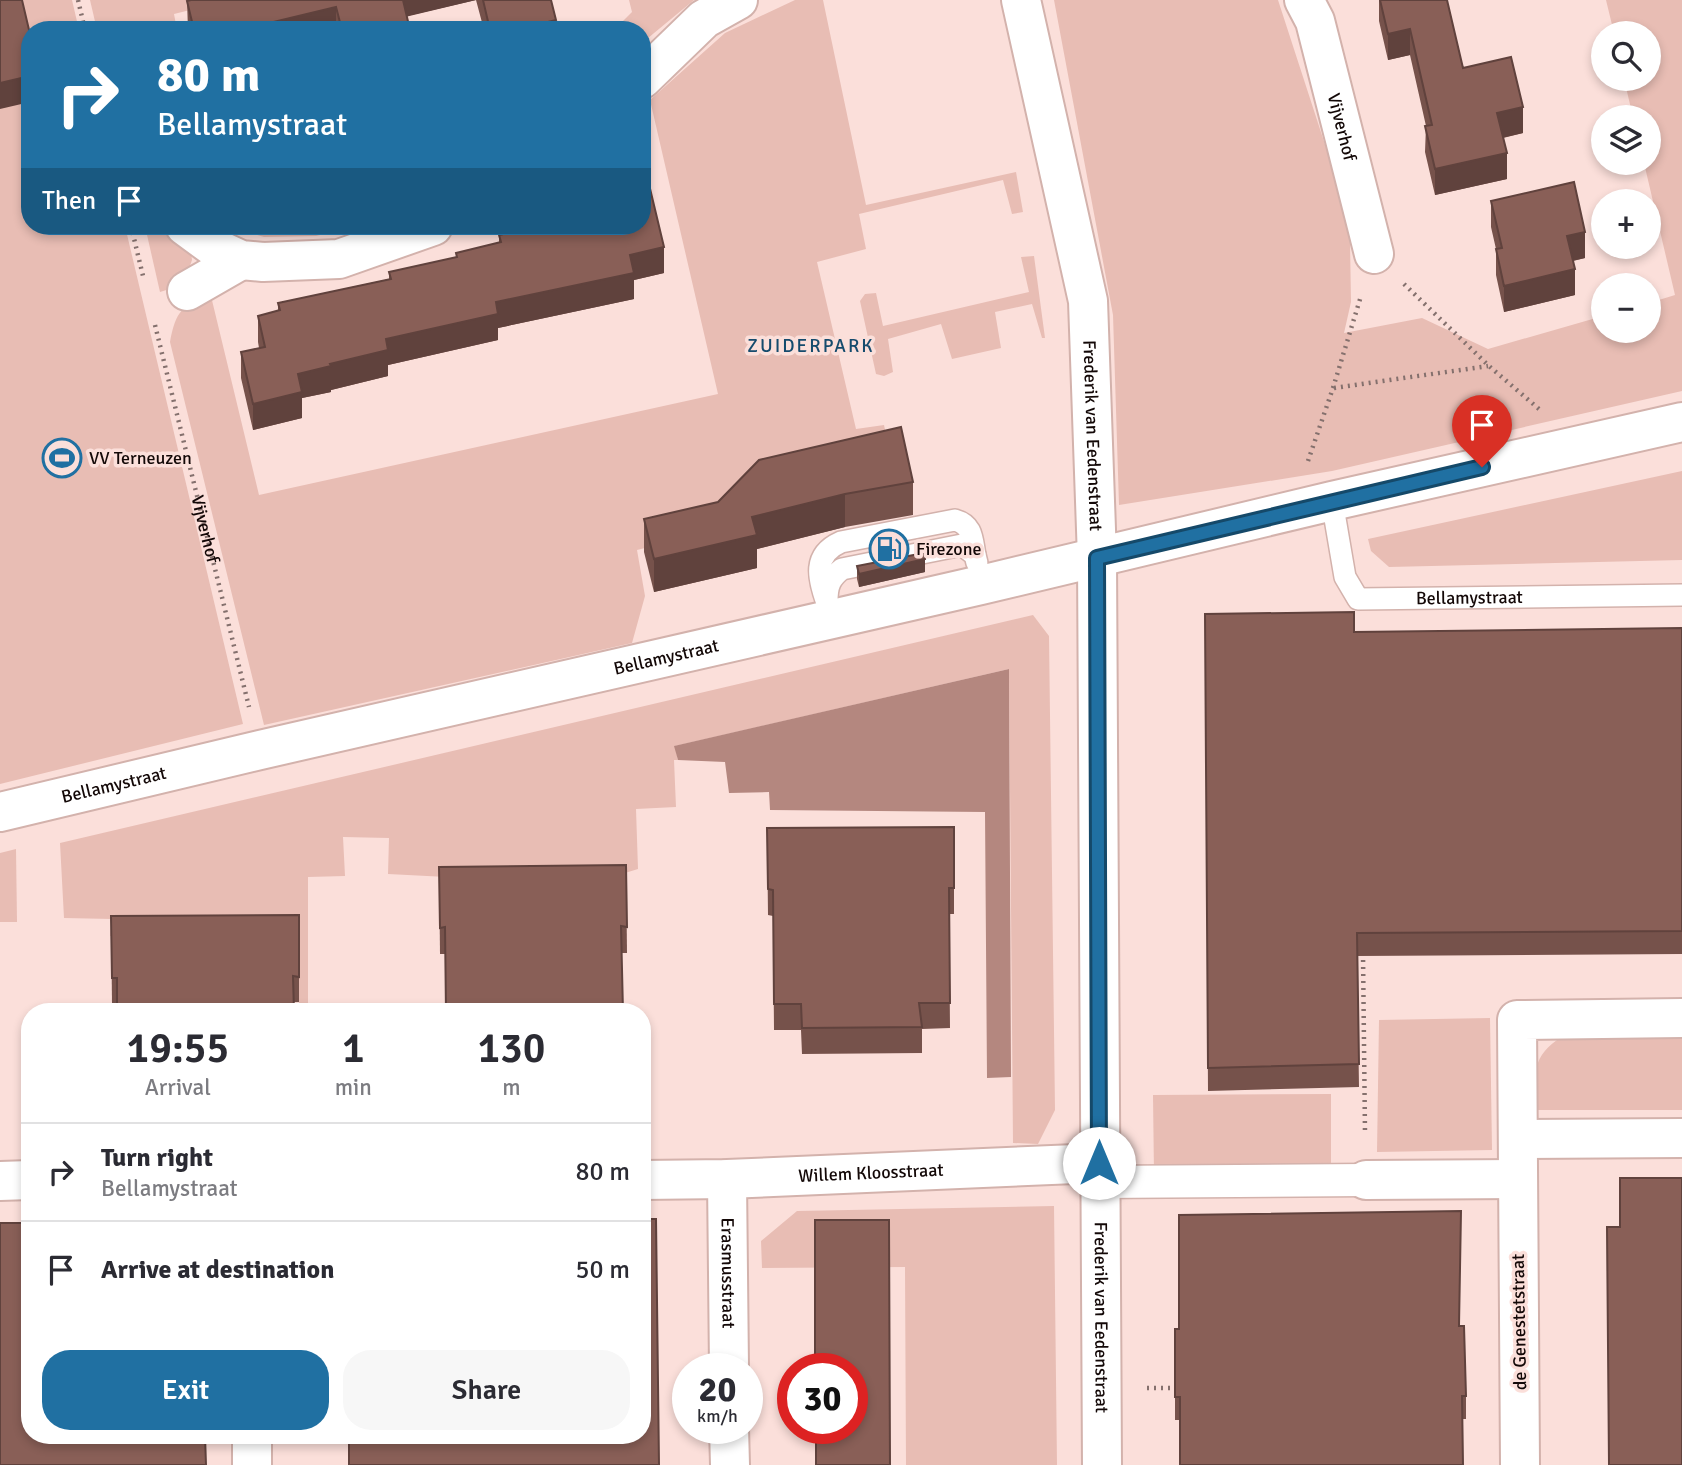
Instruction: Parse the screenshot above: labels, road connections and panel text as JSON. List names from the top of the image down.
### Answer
{
  "streets": {
    "street": [
      "Vijverhof",
      "Frederik van Eedenstraat",
      "Bellamystraat",
      "Willem Kloosstraat",
      "Erasmusstraat",
      "de Genestetstraat"
    ]
  },
  "crossings": [
    ["Vijverhof", "Bellamystraat"],
    ["Frederik van Eedenstraat", "Bellamystraat"],
    ["Frederik van Eedenstraat", "Willem Kloosstraat"],
    ["Willem Kloosstraat", "Erasmusstraat"]
  ],
  "districts": ["ZUIDERPARK"],
  "places": {
    "sports": ["VV Terneuzen"],
    "fuel station": ["Firezone"]
  },
  "page": {
    "map_buttons": ["+", "−"],
    "turn": ["80 m", "Bellamystraat"],
    "then": "Then",
    "eta": [
      "19:55",
      "Arrival",
      "1",
      "min",
      "130",
      "m"
    ],
    "list": [
      {
        "name": "Turn right",
        "note": "Bellamystraat",
        "value": "80 m"
      },
      {
        "name": "Arrive at destination",
        "value": "50 m"
      }
    ],
    "buttons": ["Exit", "Share"],
    "speed": "20 km/h",
    "limit": "30"
  }
}
